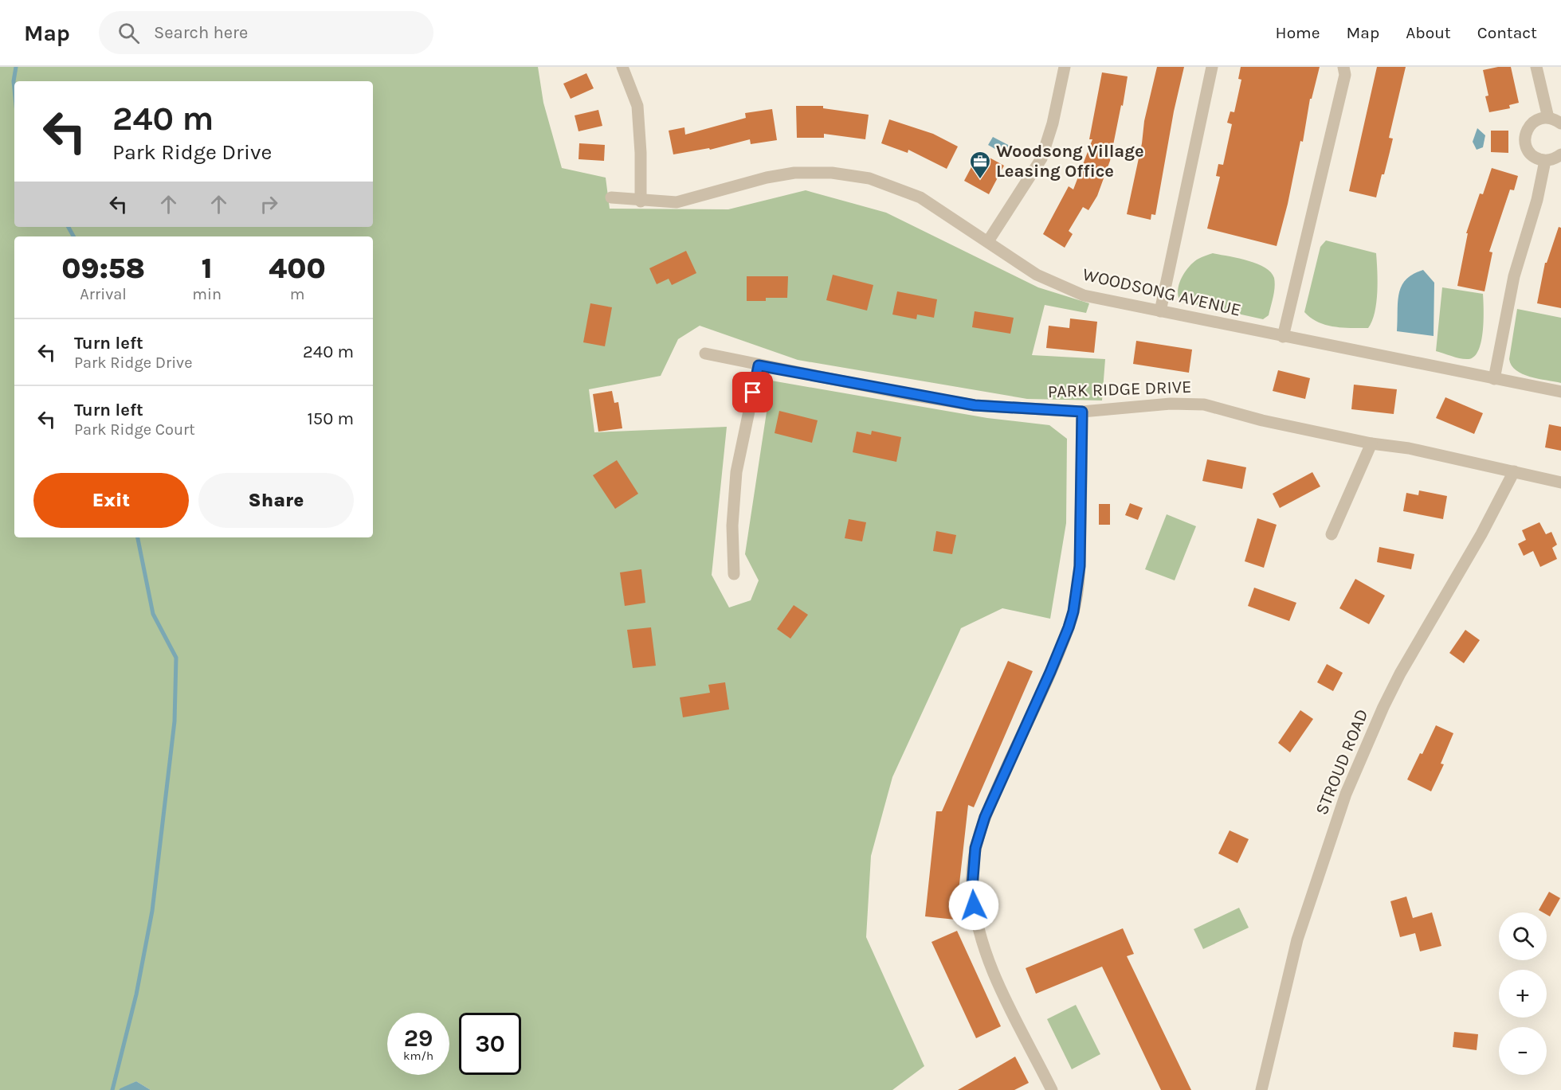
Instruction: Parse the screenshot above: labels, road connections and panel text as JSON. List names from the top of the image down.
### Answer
{
  "streets": {
    "street": ["WOODSONG AVENUE", "PARK RIDGE DRIVE", "STROUD ROAD"]
  },
  "crossings": [
    ["PARK RIDGE DRIVE", "STROUD ROAD"]
  ],
  "places": {
    "office": ["Woodsong Village Leasing Office"]
  },
  "page": {
    "header": "Map",
    "search": "Search here",
    "nav": [
      "Home",
      "Map",
      "About",
      "Contact"
    ],
    "turn": ["240 m", "Park Ridge Drive"],
    "eta": [
      "09:58",
      "Arrival",
      "1",
      "min",
      "400",
      "m"
    ],
    "list": [
      {
        "name": "Turn left",
        "note": "Park Ridge Drive",
        "value": "240 m"
      },
      {
        "name": "Turn left",
        "note": "Park Ridge Court",
        "value": "150 m"
      }
    ],
    "buttons": ["Exit", "Share"],
    "map_buttons": ["+", "−"],
    "speed": "29 km/h",
    "limit": "30"
  }
}
